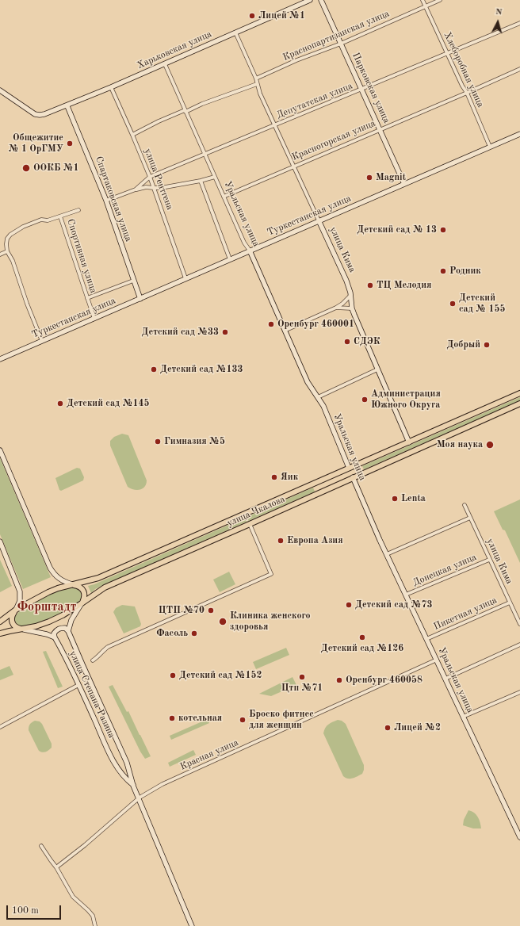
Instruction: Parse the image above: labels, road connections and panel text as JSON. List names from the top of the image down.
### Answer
{
  "streets": {
    "main road": ["Уральская улица", "улица Чкалова"],
    "street": [
      "Краснопартизанская улица",
      "Харьковская улица",
      "Хлеборобная улица",
      "Парковская улица",
      "Депутатская улица",
      "Красногорская улица",
      "улица Рентгена",
      "Спартаковская улица",
      "Туркестанская улица",
      "улица Кима",
      "Спортивная улица",
      "Донецкая улица",
      "Пикетная улица",
      "улица Степана Разина",
      "Красная улица"
    ]
  },
  "crossings": [
    ["Краснопартизанская улица", "Хлеборобная улица"],
    ["Краснопартизанская улица", "Парковская улица"],
    ["Краснопартизанская улица", "улица Кима"],
    ["Харьковская улица", "улица Рентгена"],
    ["Харьковская улица", "Спартаковская улица"],
    ["Харьковская улица", "Уральская улица"],
    ["Харьковская улица", "улица Кима"],
    ["Хлеборобная улица", "Депутатская улица"],
    ["Хлеборобная улица", "Красногорская улица"],
    ["Хлеборобная улица", "Туркестанская улица"],
    ["Парковская улица", "Депутатская улица"],
    ["Парковская улица", "Красногорская улица"],
    ["Парковская улица", "Туркестанская улица"],
    ["Депутатская улица", "улица Рентгена"],
    ["Депутатская улица", "Уральская улица"],
    ["Депутатская улица", "улица Кима"],
    ["Красногорская улица", "Уральская улица"],
    ["Красногорская улица", "улица Кима"],
    ["улица Рентгена", "Туркестанская улица"],
    ["Спартаковская улица", "Туркестанская улица"],
    ["Уральская улица", "Туркестанская улица"],
    ["Уральская улица", "улица Чкалова"],
    ["Уральская улица", "Донецкая улица"],
    ["Уральская улица", "Пикетная улица"],
    ["Уральская улица", "Красная улица"],
    ["Туркестанская улица", "улица Кима"],
    ["Туркестанская улица", "Спортивная улица"],
    ["улица Кима", "улица Чкалова"],
    ["улица Кима", "Донецкая улица"],
    ["улица Кима", "Пикетная улица"],
    ["улица Степана Разина", "Красная улица"]
  ],
  "districts": ["Форштадт"],
  "places": [
    "Лицей №1",
    "Общежитие № 1 ОрГМУ",
    "ООКБ №1",
    "Magnit",
    "Детский сад № 13",
    "Родник",
    "ТЦ Мелодия",
    "Детский сад № 155",
    "Оренбург 460001",
    "Детский сад №33",
    "СДЭК",
    "Добрый",
    "Детский сад №133",
    "Администрация Южного Округа",
    "Детский сад №145",
    "Гимназия №5",
    "Моя наука",
    "Яик",
    "Lenta",
    "Европа Азия",
    "Детский сад №73",
    "ЦТП №70",
    "Клиника женского здоровья",
    "Фасоль",
    "Детский сад №126",
    "Детский сад №152",
    "Цтп №71",
    "Оренбург 460058",
    "котельная",
    "Броско фитнес для женщин",
    "Лицей №2"
  ],
  "scale_bar": "100 m",
  "north": "top"
}
